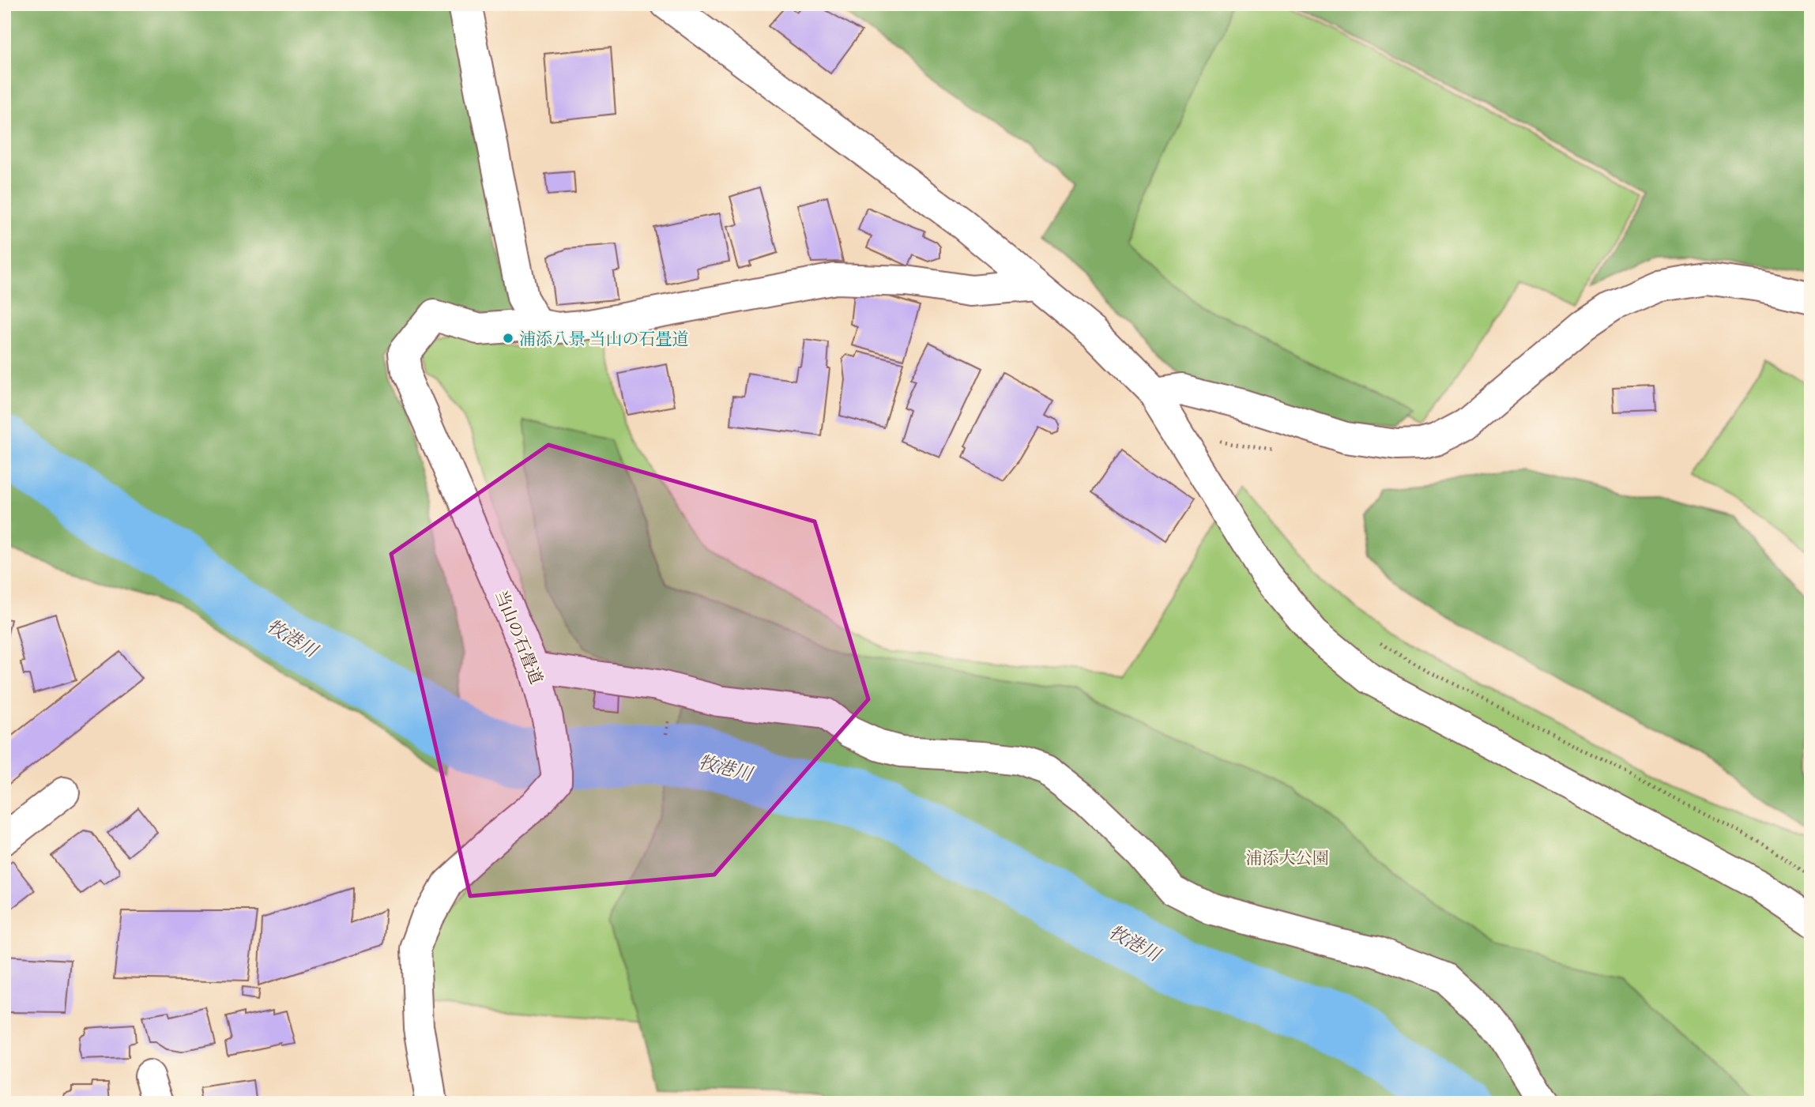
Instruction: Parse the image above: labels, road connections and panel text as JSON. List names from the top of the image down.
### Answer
{
  "streets": {
    "street": ["当山の石畳道"]
  },
  "water": ["牧港川"],
  "parks": ["浦添大公園"],
  "places": ["浦添八景 当山の石畳道"]
}
